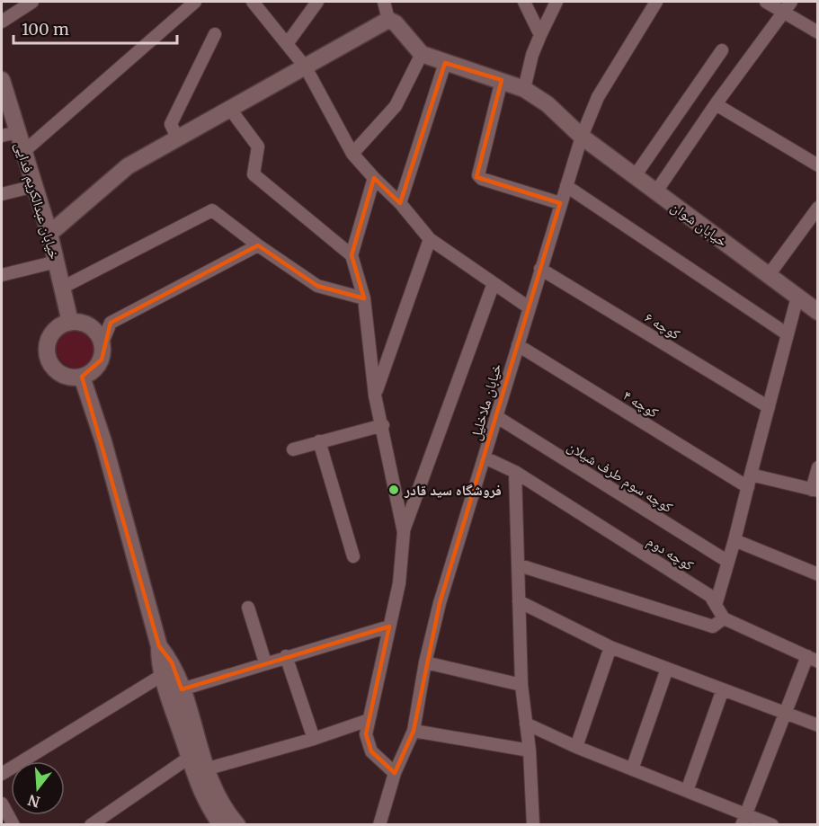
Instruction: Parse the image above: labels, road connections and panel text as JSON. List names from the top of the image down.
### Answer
{
  "streets": {
    "street": [
      "خیابان عبدالکریم فدایی",
      "خیابان شوان",
      "کوچه ۶",
      "خیابان ملاخلیل",
      "کوچه ۴",
      "کوچه سوم طرف شیلان",
      "کوچه دوم"
    ]
  },
  "crossings": [
    ["خیابان شوان", "خیابان ملاخلیل"],
    ["کوچه ۶", "خیابان ملاخلیل"],
    ["خیابان ملاخلیل", "کوچه ۴"],
    ["خیابان ملاخلیل", "کوچه سوم طرف شیلان"],
    ["خیابان ملاخلیل", "کوچه دوم"]
  ],
  "places": ["فروشگاه سید قادر"],
  "scale_bar": "100 m",
  "north": "bottom"
}
